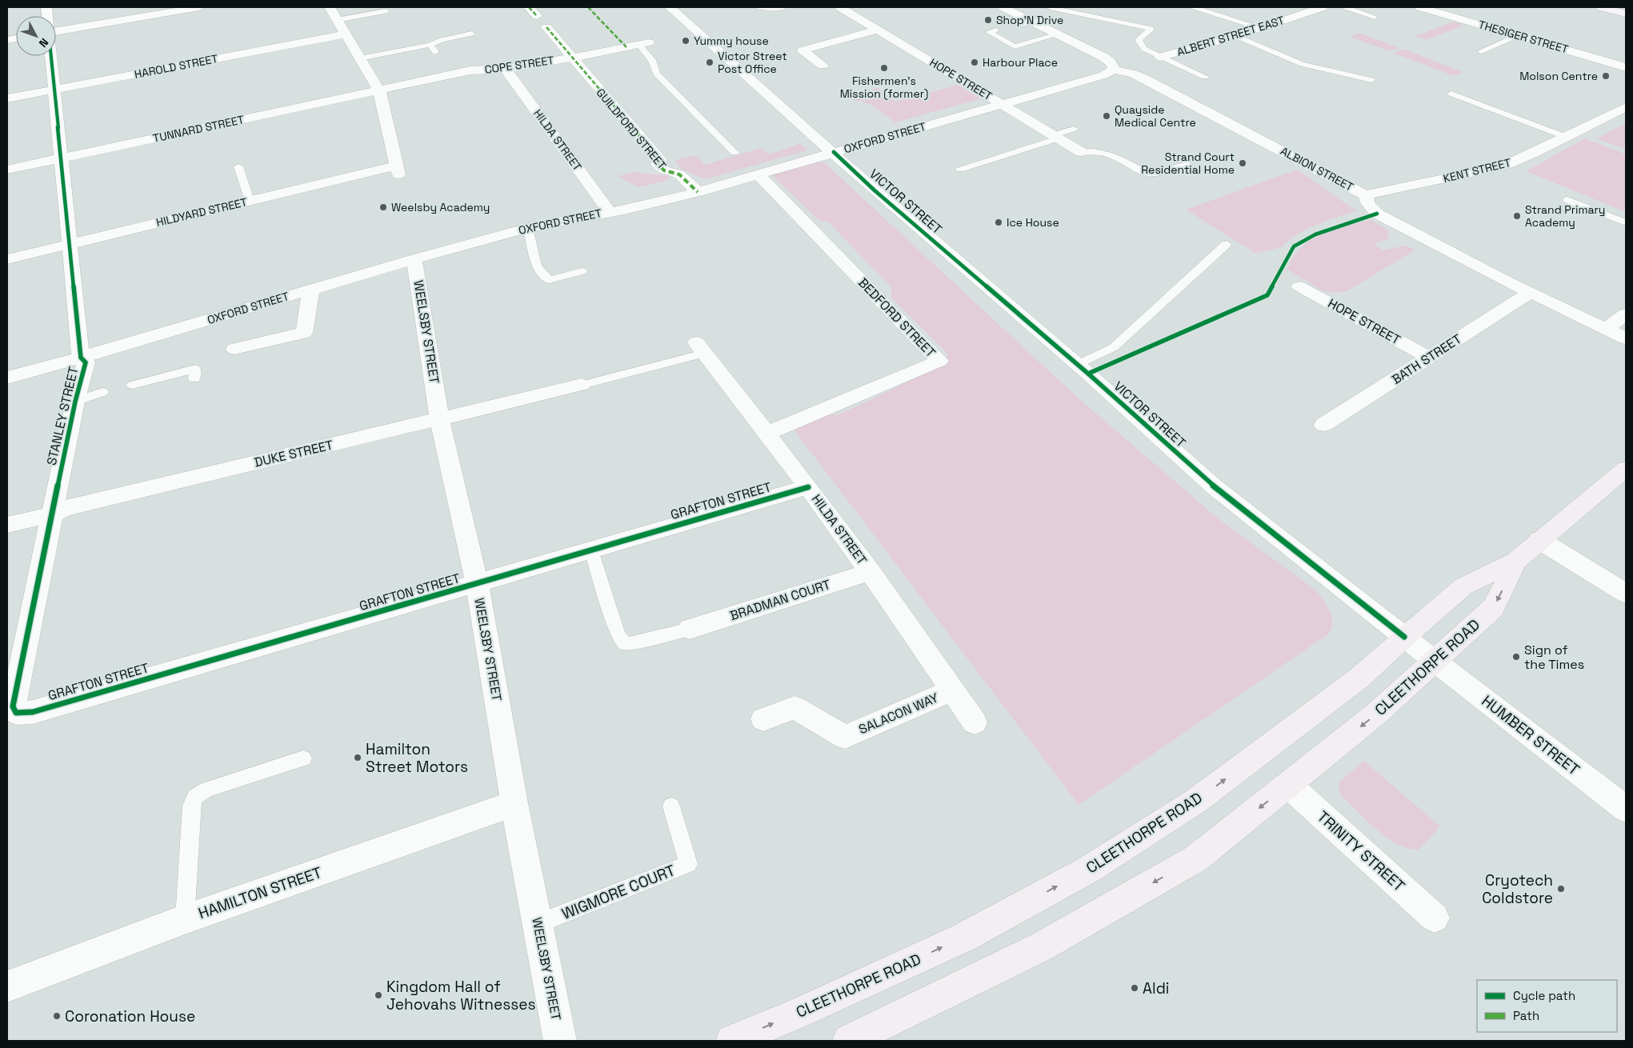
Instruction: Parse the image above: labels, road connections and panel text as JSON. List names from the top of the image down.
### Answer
{
  "streets": {
    "main road": ["CLEETHORPE ROAD"],
    "street": [
      "ALBERT STREET EAST",
      "THESIGER STREET",
      "COPE STREET",
      "HAROLD STREET",
      "HOPE STREET",
      "TUNNARD STREET",
      "GUILDFORD STREET",
      "OXFORD STREET",
      "HILDA STREET",
      "ALBION STREET",
      "KENT STREET",
      "VICTOR STREET",
      "HILDYARD STREET",
      "BEDFORD STREET",
      "WEELSBY STREET",
      "BATH STREET",
      "STANLEY STREET",
      "DUKE STREET",
      "GRAFTON STREET",
      "BRADMAN COURT",
      "SALACON WAY",
      "HUMBER STREET",
      "TRINITY STREET",
      "HAMILTON STREET"
    ],
    "lane": ["WIGMORE COURT"]
  },
  "crossings": [
    ["COPE STREET", "TUNNARD STREET"],
    ["COPE STREET", "GUILDFORD STREET"],
    ["COPE STREET", "HILDA STREET"],
    ["COPE STREET", "HILDYARD STREET"],
    ["HAROLD STREET", "STANLEY STREET"],
    ["HOPE STREET", "OXFORD STREET"],
    ["HOPE STREET", "BATH STREET"],
    ["TUNNARD STREET", "HILDYARD STREET"],
    ["TUNNARD STREET", "STANLEY STREET"],
    ["GUILDFORD STREET", "OXFORD STREET"],
    ["OXFORD STREET", "HILDA STREET"],
    ["OXFORD STREET", "ALBION STREET"],
    ["OXFORD STREET", "VICTOR STREET"],
    ["OXFORD STREET", "BEDFORD STREET"],
    ["OXFORD STREET", "WEELSBY STREET"],
    ["OXFORD STREET", "STANLEY STREET"],
    ["HILDA STREET", "BEDFORD STREET"],
    ["HILDA STREET", "GRAFTON STREET"],
    ["HILDA STREET", "BRADMAN COURT"],
    ["HILDA STREET", "SALACON WAY"],
    ["ALBION STREET", "KENT STREET"],
    ["ALBION STREET", "BATH STREET"],
    ["VICTOR STREET", "CLEETHORPE ROAD"],
    ["VICTOR STREET", "HUMBER STREET"],
    ["HILDYARD STREET", "STANLEY STREET"],
    ["WEELSBY STREET", "DUKE STREET"],
    ["WEELSBY STREET", "GRAFTON STREET"],
    ["WEELSBY STREET", "WIGMORE COURT"],
    ["WEELSBY STREET", "HAMILTON STREET"],
    ["STANLEY STREET", "DUKE STREET"],
    ["STANLEY STREET", "GRAFTON STREET"],
    ["CLEETHORPE ROAD", "HUMBER STREET"],
    ["CLEETHORPE ROAD", "TRINITY STREET"]
  ],
  "places": [
    "Shop'N Drive",
    "Yummy house",
    "Victor Street Post Office",
    "Harbour Place",
    "Fishermen's Mission (former)",
    "Molson Centre",
    "Quayside Medical Centre",
    "Strand Court Residential Home",
    "Weelsby Academy",
    "Strand Primary Academy",
    "Ice House",
    "Sign of the Times",
    "Hamilton Street Motors",
    "Cryotech Coldstore",
    "Aldi",
    "Kingdom Hall of Jehovahs Witnesses",
    "Coronation House"
  ],
  "legend": ["Cycle path", "Path"],
  "north": "bottom right"
}
